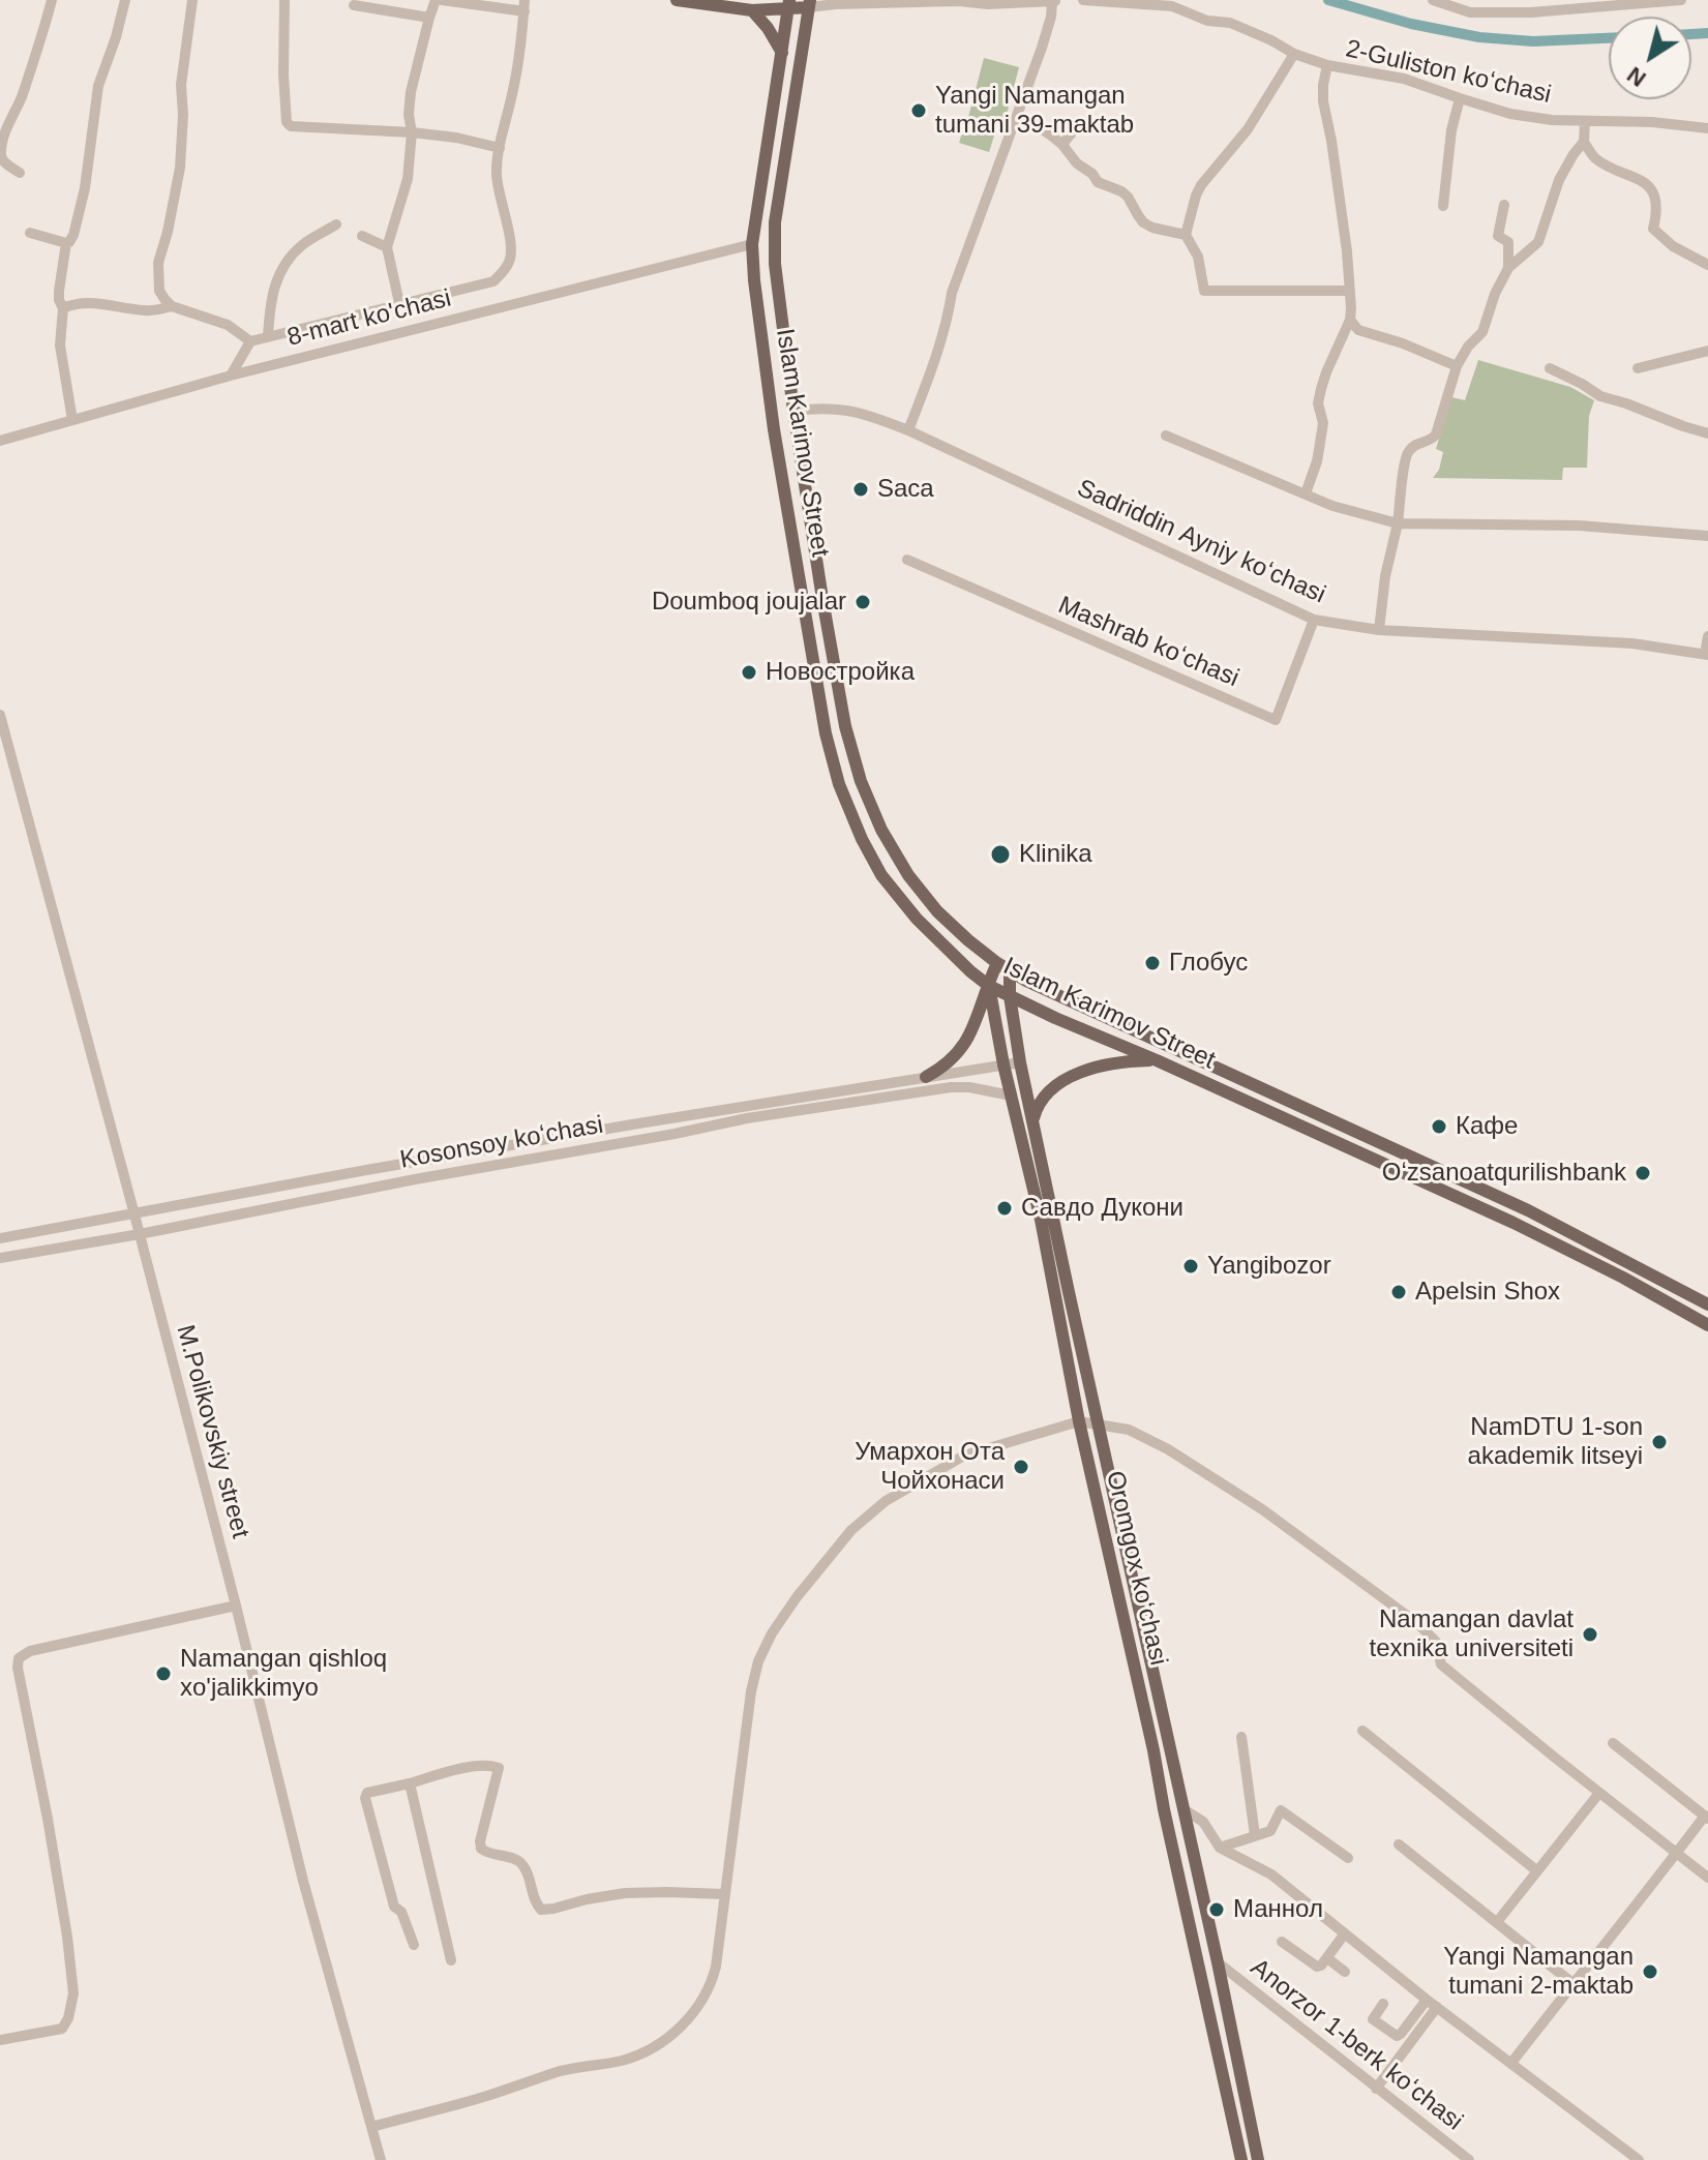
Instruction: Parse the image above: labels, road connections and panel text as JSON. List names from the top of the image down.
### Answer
{
  "streets": {
    "main road": ["Islam Karimov Street", "Oromgox ko‘chasi"],
    "street": [
      "2-Guliston koʻchasi",
      "8-mart ko'chasi",
      "Sadriddin Ayniy koʻchasi",
      "Mashrab koʻchasi",
      "Kosonsoy koʻchasi",
      "M.Polikovskiy street",
      "Anorzor 1-berk koʻchasi"
    ]
  },
  "crossings": [
    ["8-mart ko'chasi", "Islam Karimov Street"],
    ["Islam Karimov Street", "Sadriddin Ayniy koʻchasi"],
    ["Islam Karimov Street", "Oromgox ko‘chasi"],
    ["Sadriddin Ayniy koʻchasi", "Mashrab koʻchasi"],
    ["Kosonsoy koʻchasi", "M.Polikovskiy street"],
    ["Kosonsoy koʻchasi", "Oromgox ko‘chasi"],
    ["Oromgox ko‘chasi", "Anorzor 1-berk koʻchasi"]
  ],
  "places": [
    "Yangi Namangan tumani 39-maktab",
    "Saca",
    "Doumboq joujalar",
    "Новостройка",
    "Klinika",
    "Глобус",
    "Кафе",
    "Oʻzsanoatqurilishbank",
    "Савдо Дукони",
    "Yangibozor",
    "Apelsin Shox",
    "NamDTU 1-son akademik litseyi",
    "Умархон Ота Чойхонаси",
    "Namangan davlat texnika universiteti",
    "Namangan qishloq xo'jalikkimyo",
    "Маннол",
    "Yangi Namangan tumani 2-maktab"
  ],
  "north": "bottom left"
}
